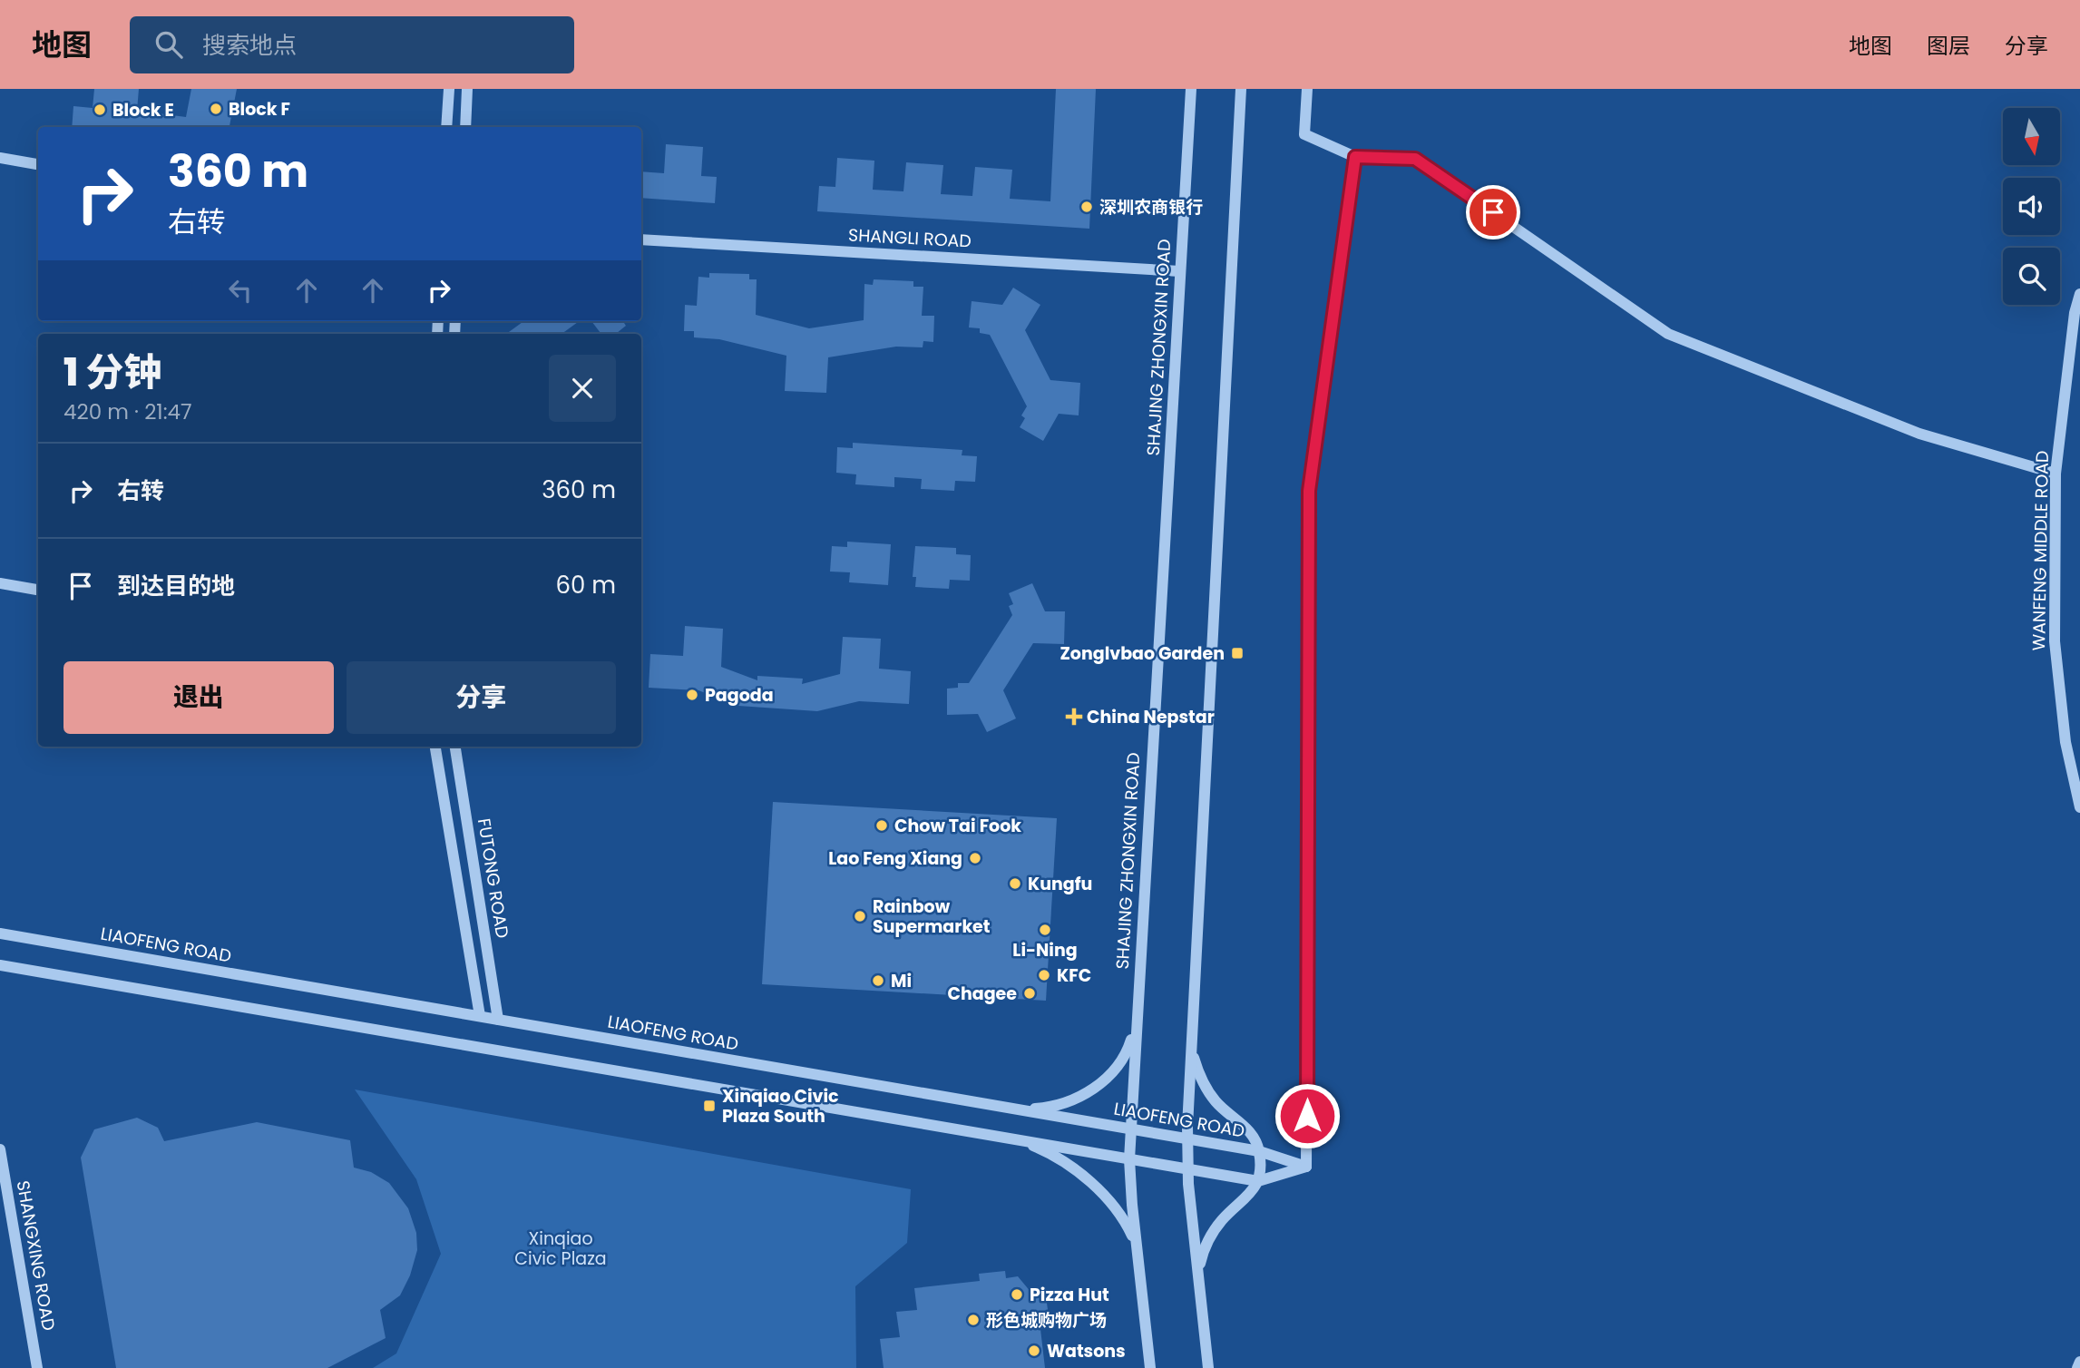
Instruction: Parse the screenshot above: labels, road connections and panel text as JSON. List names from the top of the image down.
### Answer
{
  "streets": {
    "street": [
      "SHANGLI ROAD",
      "SHAJING ZHONGXIN ROAD",
      "WANFENG MIDDLE ROAD",
      "FUTONG ROAD",
      "LIAOFENG ROAD",
      "SHANGXING ROAD"
    ]
  },
  "crossings": [
    ["SHANGLI ROAD", "SHAJING ZHONGXIN ROAD"],
    ["SHAJING ZHONGXIN ROAD", "LIAOFENG ROAD"],
    ["FUTONG ROAD", "LIAOFENG ROAD"]
  ],
  "parks": ["Xinqiao Civic Plaza"],
  "places": {
    "other": [
      "Block F",
      "Block E",
      "深圳农商银行",
      "Pagoda",
      "Chow Tai Fook",
      "Lao Feng Xiang",
      "Kungfu",
      "Rainbow Supermarket",
      "Li-Ning",
      "KFC",
      "Mi",
      "Chagee",
      "Pizza Hut",
      "形色城购物广场",
      "Watsons"
    ],
    "transit": ["Zonglvbao Garden", "Xinqiao Civic Plaza South"],
    "health": ["China Nepstar"]
  },
  "north": "bottom",
  "page": {
    "header": "地图",
    "search": "搜索地点",
    "nav": ["地图", "图层", "分享"],
    "turn": ["360 m", "右转"],
    "heading": ["1 分钟", "420 m · 21:47"],
    "list": [
      {
        "name": "右转",
        "value": "360 m"
      },
      {
        "name": "到达目的地",
        "value": "60 m"
      }
    ],
    "buttons": ["退出", "分享"]
  }
}
